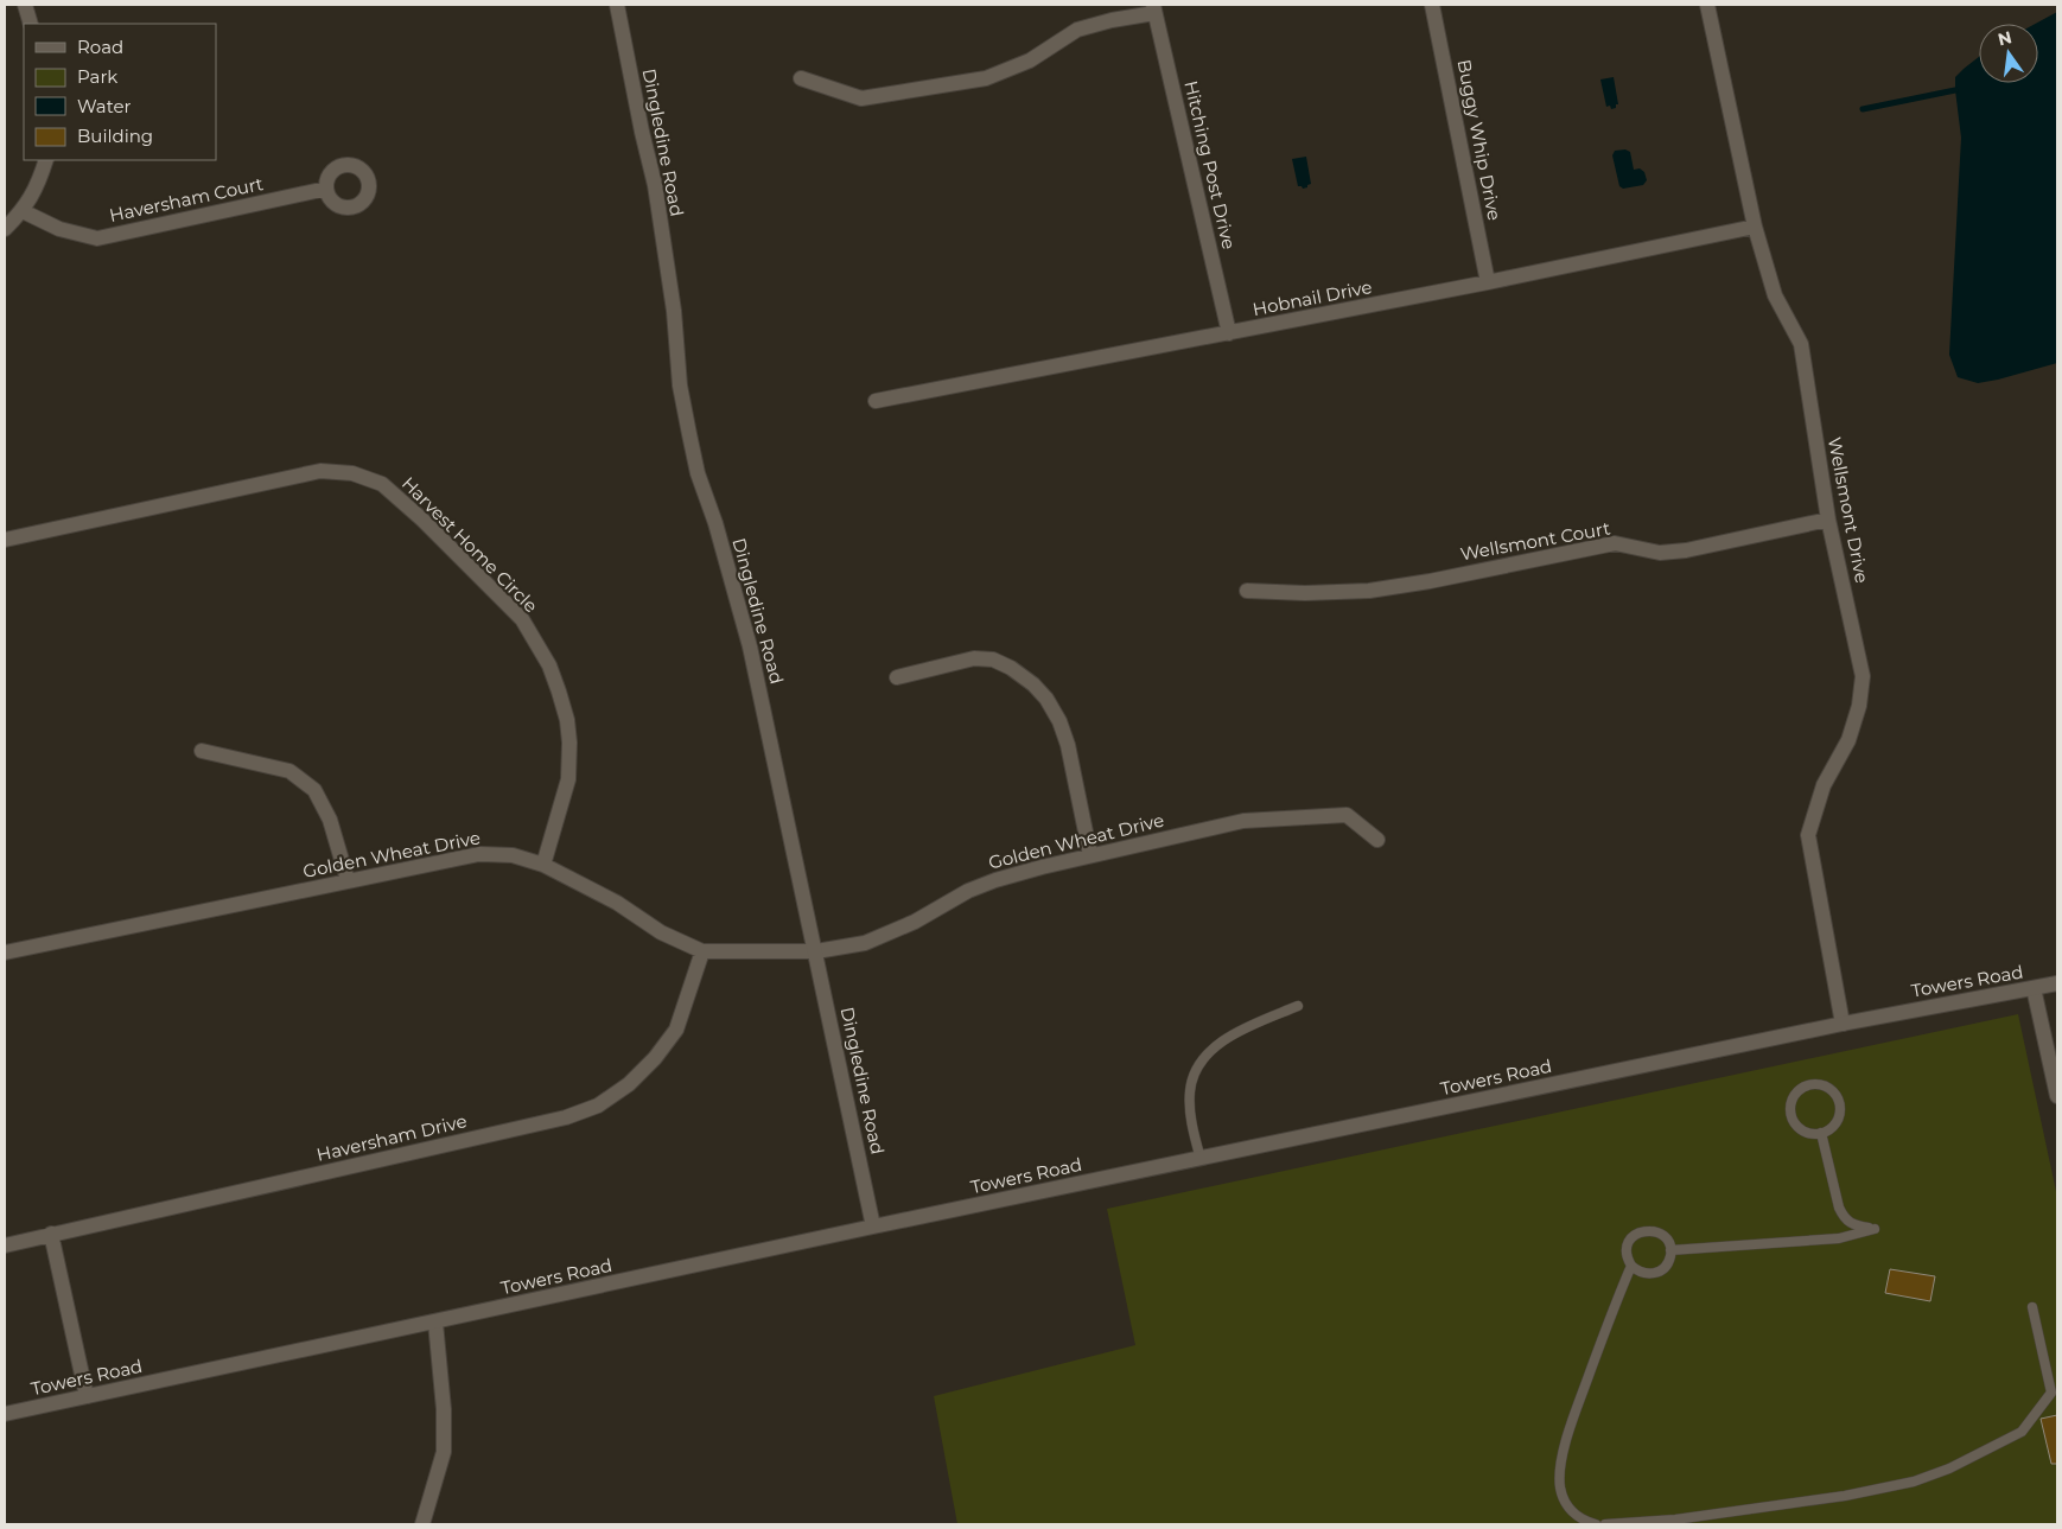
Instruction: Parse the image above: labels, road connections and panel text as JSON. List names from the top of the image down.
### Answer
{
  "streets": {
    "street": [
      "Buggy Whip Drive",
      "Dingledine Road",
      "Hitching Post Drive",
      "Haversham Court",
      "Hobnail Drive",
      "Wellsmont Drive",
      "Wellsmont Court",
      "Harvest Home Circle",
      "Golden Wheat Drive",
      "Towers Road",
      "Haversham Drive"
    ]
  },
  "crossings": [
    ["Buggy Whip Drive", "Hobnail Drive"],
    ["Dingledine Road", "Golden Wheat Drive"],
    ["Dingledine Road", "Towers Road"],
    ["Hitching Post Drive", "Hobnail Drive"],
    ["Hobnail Drive", "Wellsmont Drive"],
    ["Wellsmont Drive", "Wellsmont Court"],
    ["Wellsmont Drive", "Towers Road"],
    ["Harvest Home Circle", "Golden Wheat Drive"],
    ["Golden Wheat Drive", "Haversham Drive"]
  ],
  "legend": [
    "Road",
    "Park",
    "Water",
    "Building"
  ],
  "north": "top"
}
